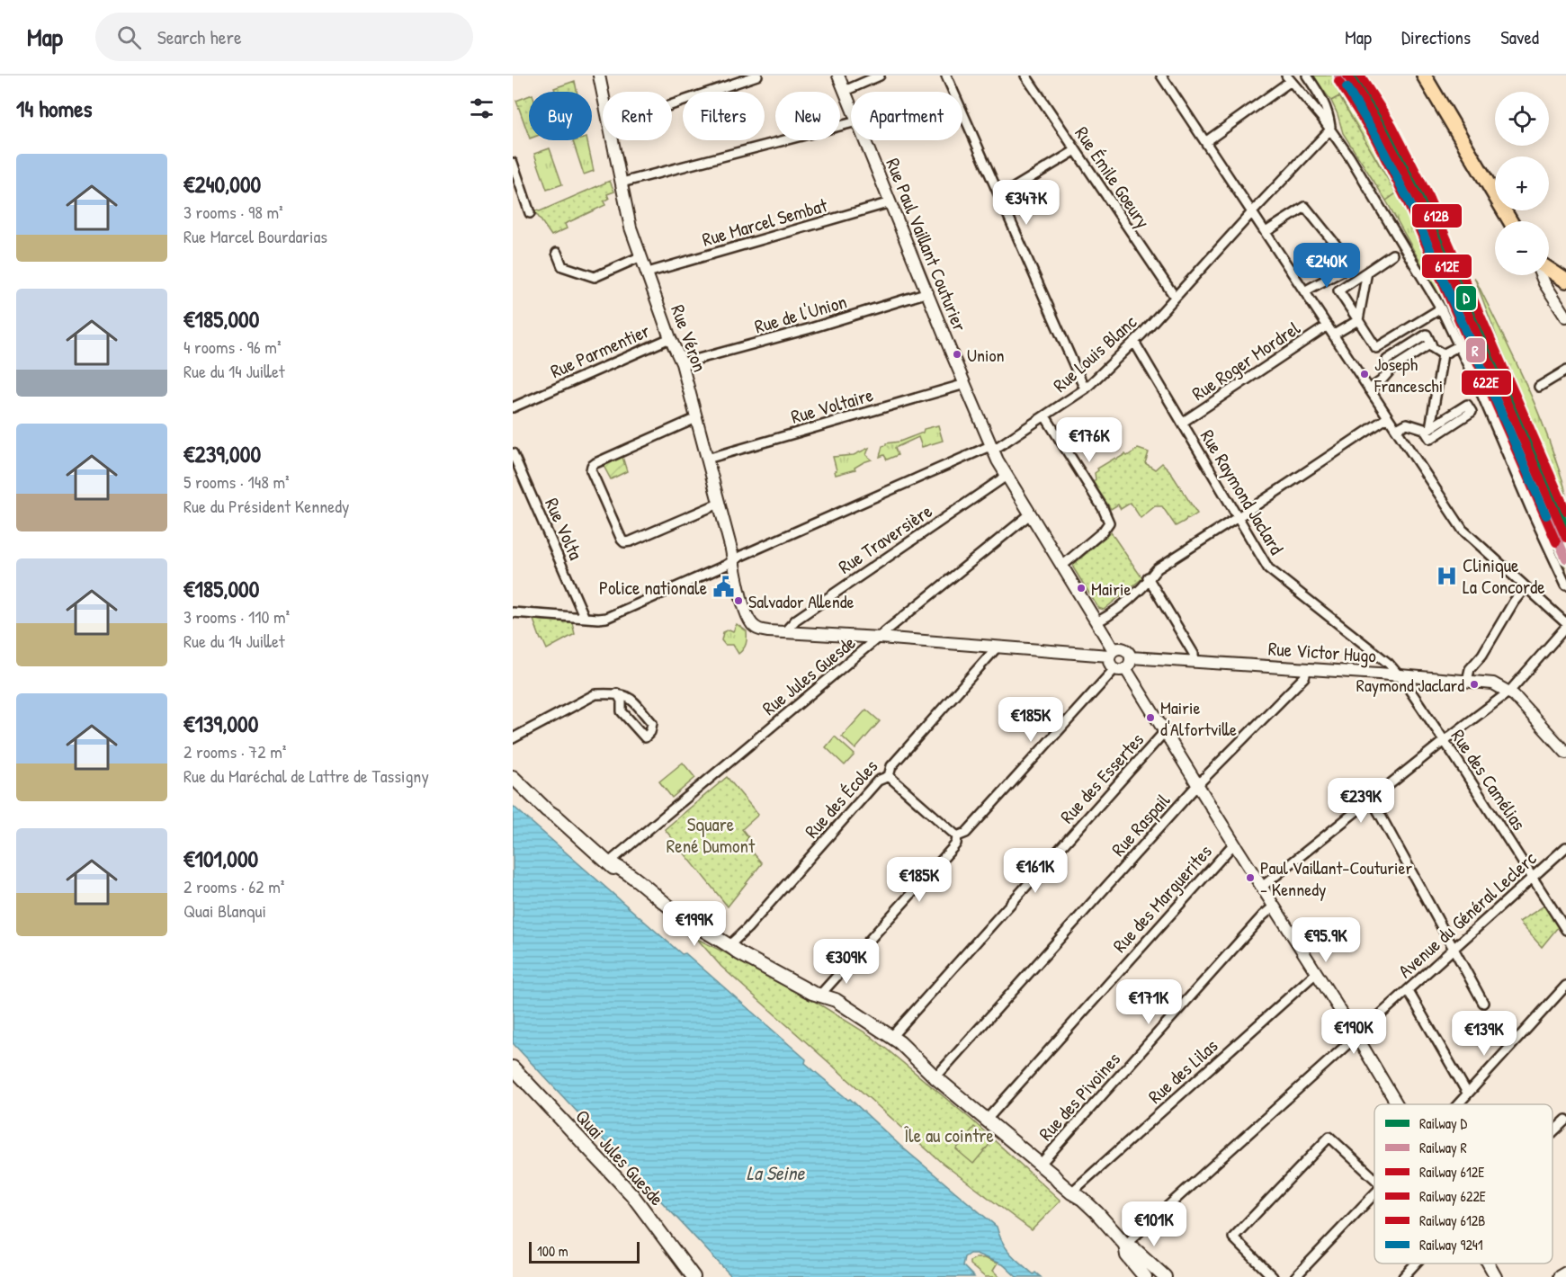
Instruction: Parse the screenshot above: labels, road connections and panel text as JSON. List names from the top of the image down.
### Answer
{
  "streets": {
    "main road": ["Quai Jules Guesde"],
    "street": [
      "Rue Émile Goeury",
      "Rue Marcel Sembat",
      "Rue Paul Vaillant Couturier",
      "Rue de l'Union",
      "Rue Véron",
      "Rue Parmentier",
      "Rue Louis Blanc",
      "Rue Roger Mordrel",
      "Rue Voltaire",
      "Rue Raymond Jaclard",
      "Rue Volta",
      "Rue Traversière",
      "Rue Victor Hugo",
      "Rue Jules Guesde",
      "Rue des Essertes",
      "Rue des Camélias",
      "Rue des Écoles",
      "Rue Raspail",
      "Rue des Marguerites",
      "Avenue du Général Leclerc",
      "Rue des Lilas",
      "Rue des Pivoines"
    ]
  },
  "crossings": [
    ["Rue Émile Goeury", "Rue Louis Blanc"],
    ["Rue Marcel Sembat", "Rue Paul Vaillant Couturier"],
    ["Rue Marcel Sembat", "Rue Véron"],
    ["Rue Paul Vaillant Couturier", "Rue de l'Union"],
    ["Rue Paul Vaillant Couturier", "Rue Louis Blanc"],
    ["Rue Paul Vaillant Couturier", "Rue Voltaire"],
    ["Rue Paul Vaillant Couturier", "Rue Traversière"],
    ["Rue Paul Vaillant Couturier", "Rue Victor Hugo"],
    ["Rue Paul Vaillant Couturier", "Rue Jules Guesde"],
    ["Rue de l'Union", "Rue Véron"],
    ["Rue Véron", "Rue Parmentier"],
    ["Rue Véron", "Rue Louis Blanc"],
    ["Rue Véron", "Rue Voltaire"],
    ["Rue Véron", "Rue Traversière"],
    ["Rue Louis Blanc", "Rue Raymond Jaclard"],
    ["Rue Louis Blanc", "Rue Volta"],
    ["Rue Roger Mordrel", "Rue Raymond Jaclard"],
    ["Rue Raymond Jaclard", "Rue Victor Hugo"],
    ["Rue Raymond Jaclard", "Rue des Camélias"],
    ["Rue Victor Hugo", "Rue des Camélias"],
    ["Rue Victor Hugo", "Rue Raspail"],
    ["Rue des Camélias", "Avenue du Général Leclerc"]
  ],
  "water": ["La Seine"],
  "parks": ["Square René Dumont", "Île au cointre"],
  "places": {
    "other": [
      "Union",
      "Joseph Franceschi",
      "Mairie",
      "Salvador Allende",
      "Raymond Jaclard",
      "Mairie d'Alfortville",
      "Paul Vaillant-Couturier - Kennedy"
    ],
    "hospital": ["Clinique La Concorde"],
    "public building": ["Police nationale"]
  },
  "lines": [
    "rail line D",
    "rail line R",
    "rail line 612E",
    "rail line 612B",
    "rail line 622E",
    "rail line 9241"
  ],
  "legend": [
    "Railway D",
    "Railway R",
    "Railway 612E",
    "Railway 622E",
    "Railway 612B",
    "Railway 9241"
  ],
  "scale_bar": "100 m",
  "page": {
    "header": "Map",
    "search": "Search here",
    "nav": ["Map", "Directions", "Saved"],
    "heading": "14 homes",
    "map_buttons": ["+", "−"],
    "chip": [
      "Buy",
      "Rent",
      "Filters",
      "New",
      "Apartment"
    ],
    "list": [
      {
        "name": "€240,000",
        "note": "3 rooms · 98 m² · Rue Marcel Bourdarias"
      },
      {
        "name": "€185,000",
        "note": "4 rooms · 96 m² · Rue du 14 Juillet"
      },
      {
        "name": "€239,000",
        "note": "5 rooms · 148 m² · Rue du Président Kennedy"
      },
      {
        "name": "€185,000",
        "note": "3 rooms · 110 m² · Rue du 14 Juillet"
      },
      {
        "name": "€139,000",
        "note": "2 rooms · 72 m² · Rue du Maréchal de Lattre de Tassigny"
      },
      {
        "name": "€101,000",
        "note": "2 rooms · 62 m² · Quai Blanqui"
      }
    ],
    "price": [
      "€347K",
      "€240K",
      "€176K",
      "€185K",
      "€239K",
      "€161K",
      "€185K",
      "€199K",
      "€95.9K",
      "€309K",
      "€171K",
      "€190K",
      "€139K",
      "€101K"
    ],
    "scale": "100 m"
  }
}
